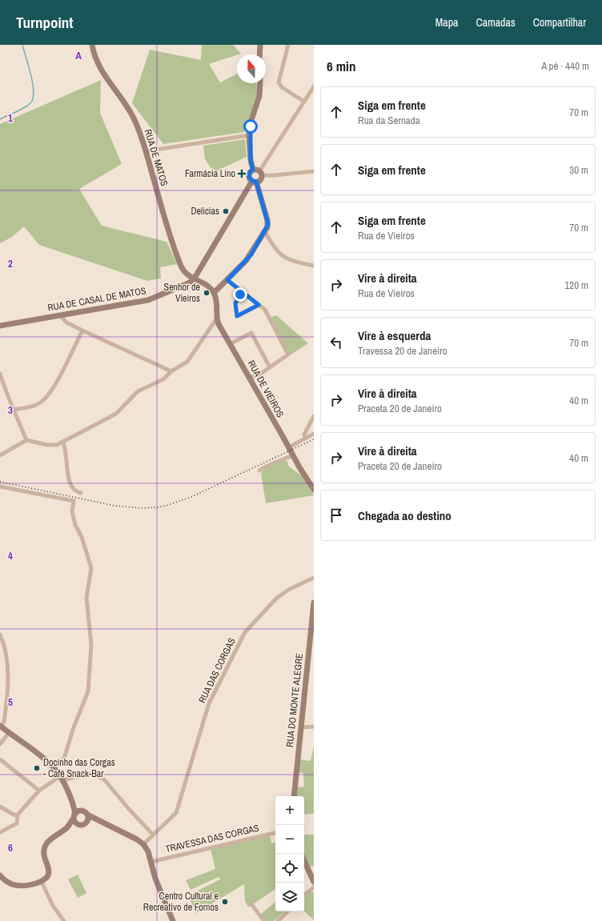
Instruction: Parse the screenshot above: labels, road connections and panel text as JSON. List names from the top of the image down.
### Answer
{
  "streets": {
    "street": [
      "RUA DE MATOS",
      "RUA DE CASAL DE MATOS",
      "RUA DE VIEIROS",
      "RUA DAS CORGAS",
      "RUA DO MONTE ALEGRE",
      "TRAVESSA DAS CORGAS"
    ]
  },
  "crossings": [
    ["RUA DE MATOS", "RUA DE CASAL DE MATOS"]
  ],
  "places": {
    "health": ["Farmácia Lino"],
    "other": [
      "Delicias",
      "Senhor de Vieiros",
      "Docinho das Corgas - Café Snack-Bar",
      "Centro Cultural e Recreativo de Fornos"
    ]
  },
  "north": "top",
  "page": {
    "header": "Turnpoint",
    "nav": ["Mapa", "Camadas", "Compartilhar"],
    "heading": ["6 min", "A pé · 440 m"],
    "list": [
      ["Siga em frente", "Rua da Sernada", "70 m"],
      ["Siga em frente", "30 m"],
      ["Siga em frente", "Rua de Vieiros", "70 m"],
      ["Vire à direita", "Rua de Vieiros", "120 m"],
      ["Vire à esquerda", "Travessa 20 de Janeiro", "70 m"],
      ["Vire à direita", "Praceta 20 de Janeiro", "40 m"],
      ["Vire à direita", "Praceta 20 de Janeiro", "40 m"],
      "Chegada ao destino"
    ],
    "map_buttons": ["+", "−"]
  },
  "grid": {
    "columns": ["A"],
    "rows": [
      "1",
      "2",
      "3",
      "4",
      "5",
      "6"
    ]
  }
}
